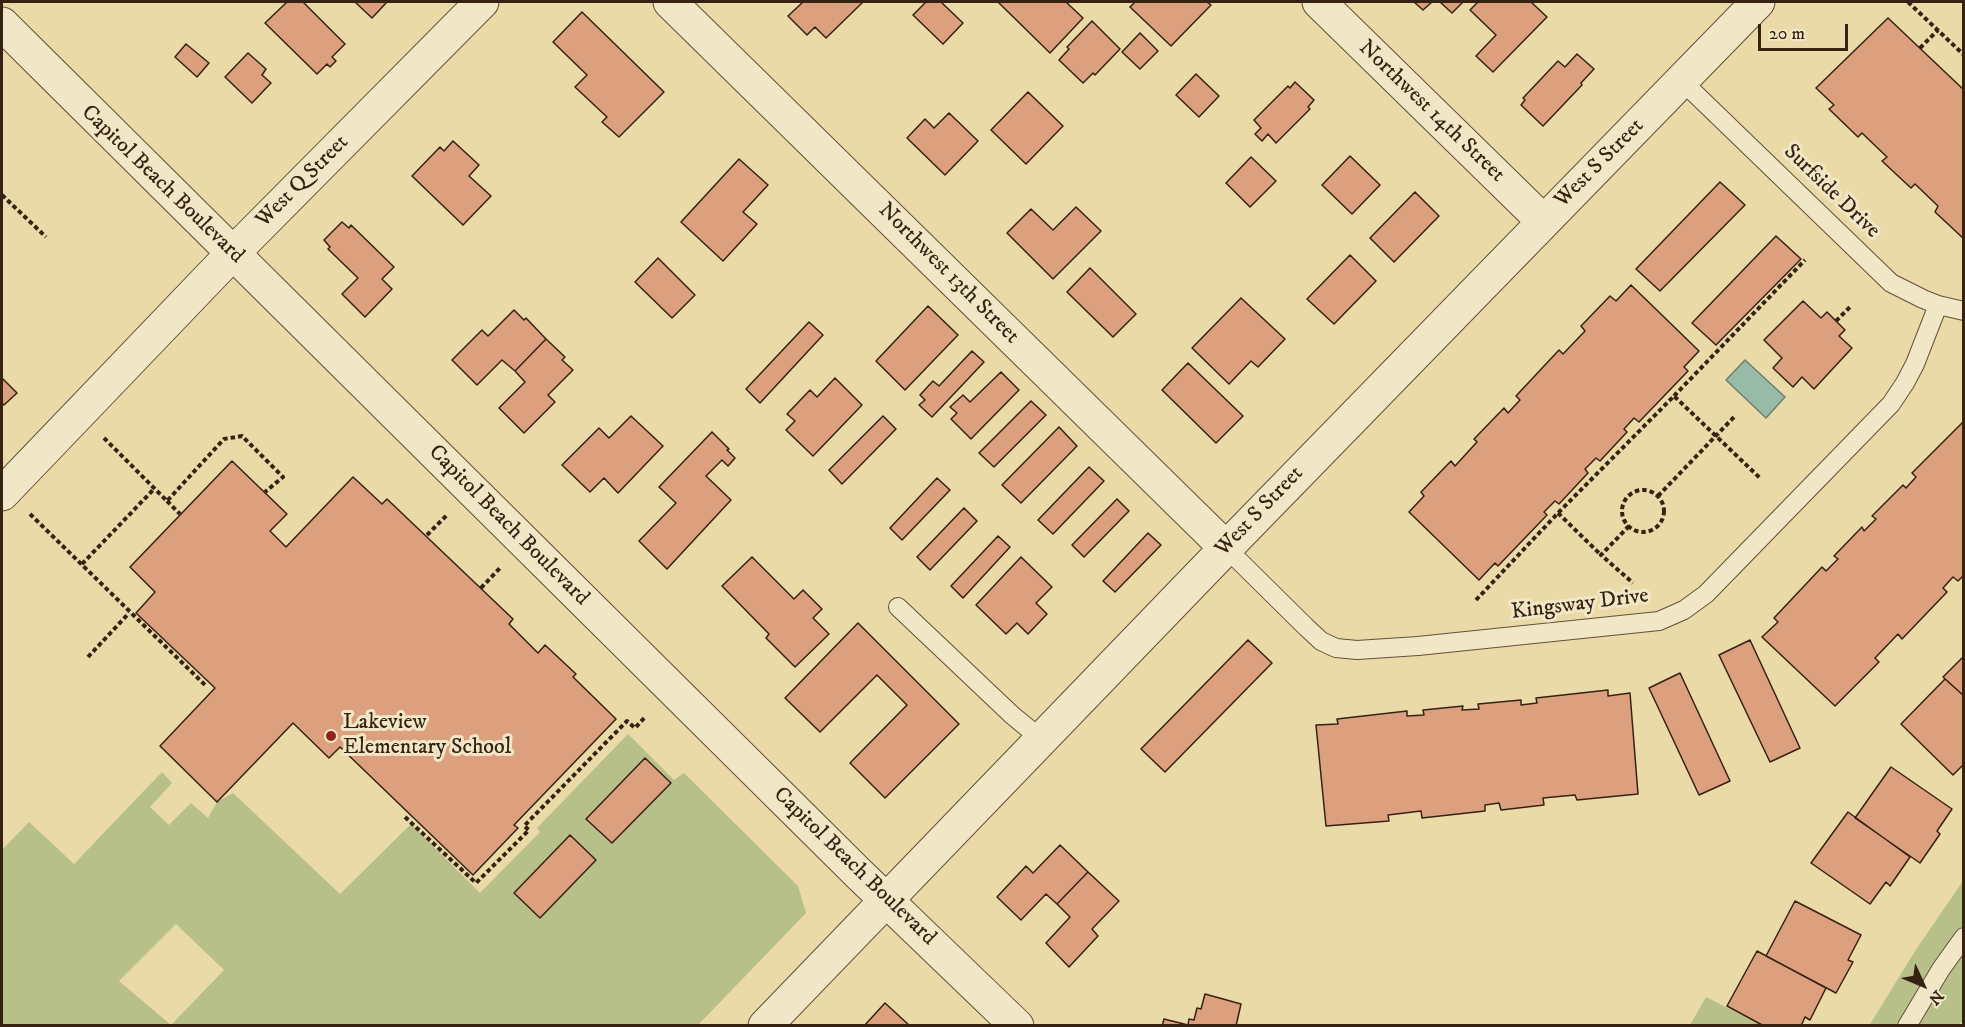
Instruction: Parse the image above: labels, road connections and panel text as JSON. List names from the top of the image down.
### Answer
{
  "streets": {
    "street": [
      "Northwest 14th Street",
      "West S Street",
      "West Q Street",
      "Capitol Beach Boulevard",
      "Northwest 13th Street"
    ],
    "lane": ["Surfside Drive", "Kingsway Drive"]
  },
  "crossings": [
    ["Northwest 14th Street", "West S Street"],
    ["West S Street", "Capitol Beach Boulevard"],
    ["West S Street", "Surfside Drive"],
    ["West S Street", "Northwest 13th Street"],
    ["West S Street", "Kingsway Drive"],
    ["West Q Street", "Capitol Beach Boulevard"],
    ["Surfside Drive", "Kingsway Drive"],
    ["Northwest 13th Street", "Kingsway Drive"]
  ],
  "places": ["Lakeview Elementary School"],
  "scale_bar": "20 m",
  "north": "bottom right"
}
